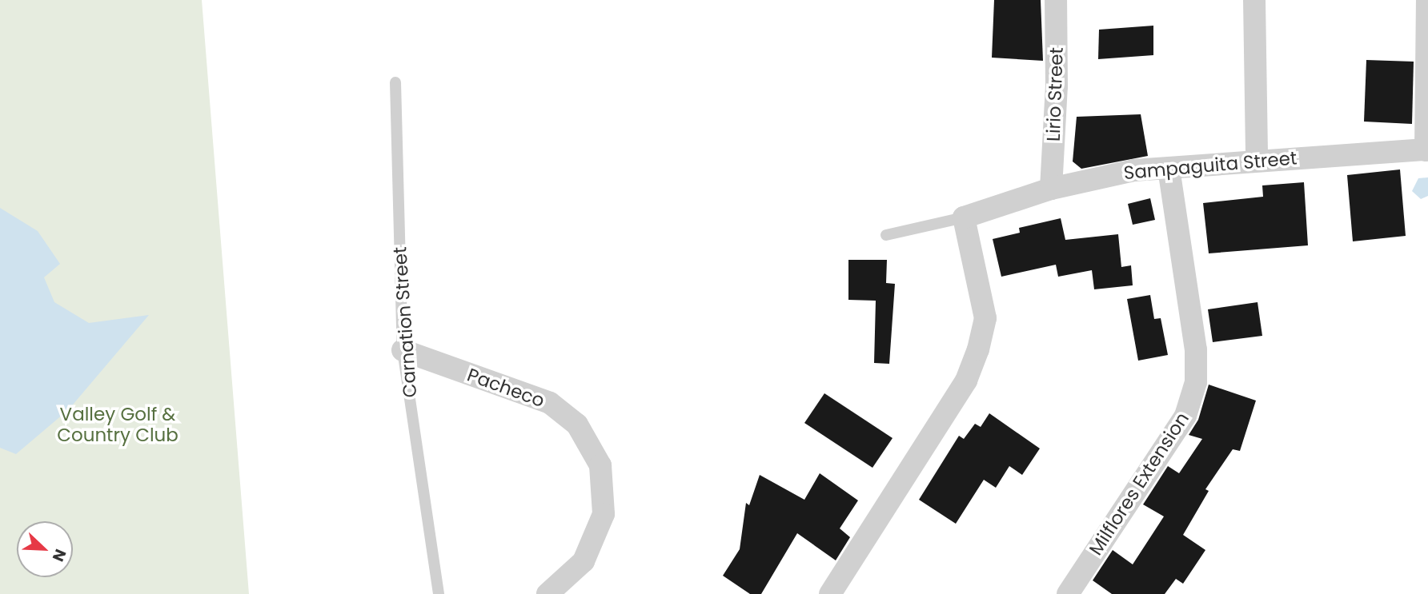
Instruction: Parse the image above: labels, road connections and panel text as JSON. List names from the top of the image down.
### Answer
{
  "streets": {
    "street": [
      "Lirio Street",
      "Sampaguita Street",
      "Pacheco",
      "Milflores Extension"
    ],
    "lane": ["Carnation Street"]
  },
  "crossings": [
    ["Lirio Street", "Sampaguita Street"],
    ["Sampaguita Street", "Milflores Extension"],
    ["Carnation Street", "Pacheco"]
  ],
  "parks": ["Valley Golf & Country Club"],
  "north": "bottom right"
}
